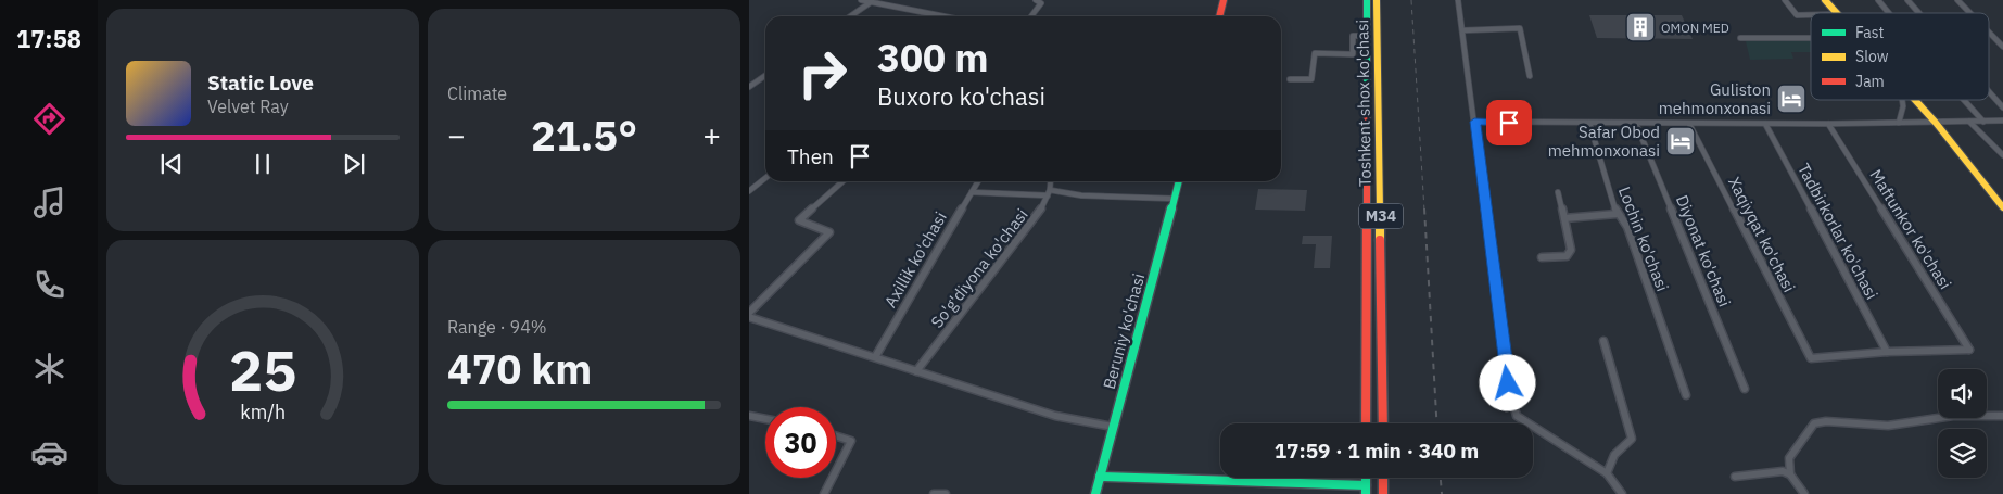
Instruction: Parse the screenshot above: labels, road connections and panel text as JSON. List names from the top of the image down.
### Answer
{
  "streets": {
    "main road": ["Toshkent shox ko'chasi", "M34", "Beruniy ko'chasi"],
    "street": [
      "Maftunkor ko'chasi",
      "Tadbirkorlar ko'chasi",
      "Xaqiyqat ko'chasi",
      "Lochin ko'chasi",
      "Diyonat ko'chasi",
      "Axillik ko'chasi",
      "So'g'diyona ko'chasi"
    ]
  },
  "crossings": [
    ["Maftunkor ko'chasi", "Tadbirkorlar ko'chasi"],
    ["Maftunkor ko'chasi", "Xaqiyqat ko'chasi"],
    ["Tadbirkorlar ko'chasi", "Xaqiyqat ko'chasi"]
  ],
  "places": {
    "building": ["OMON MED"],
    "hotel": ["Guliston mehmonxonasi", "Safar Obod mehmonxonasi"]
  },
  "legend": ["Fast", "Slow", "Jam"],
  "page": {
    "tabs": "17:58",
    "tile": [
      "Climate",
      ["Range · 94%", "470 km"]
    ],
    "turn": ["300 m", "Buxoro ko'chasi"],
    "song": ["Static Love", "Velvet Ray"],
    "heat": ["−", "21.5°", "+"],
    "then": "Then",
    "limit": "30",
    "trip": "17:59 · 1 min · 340 m",
    "gauge": ["25", "km/h"]
  }
}
